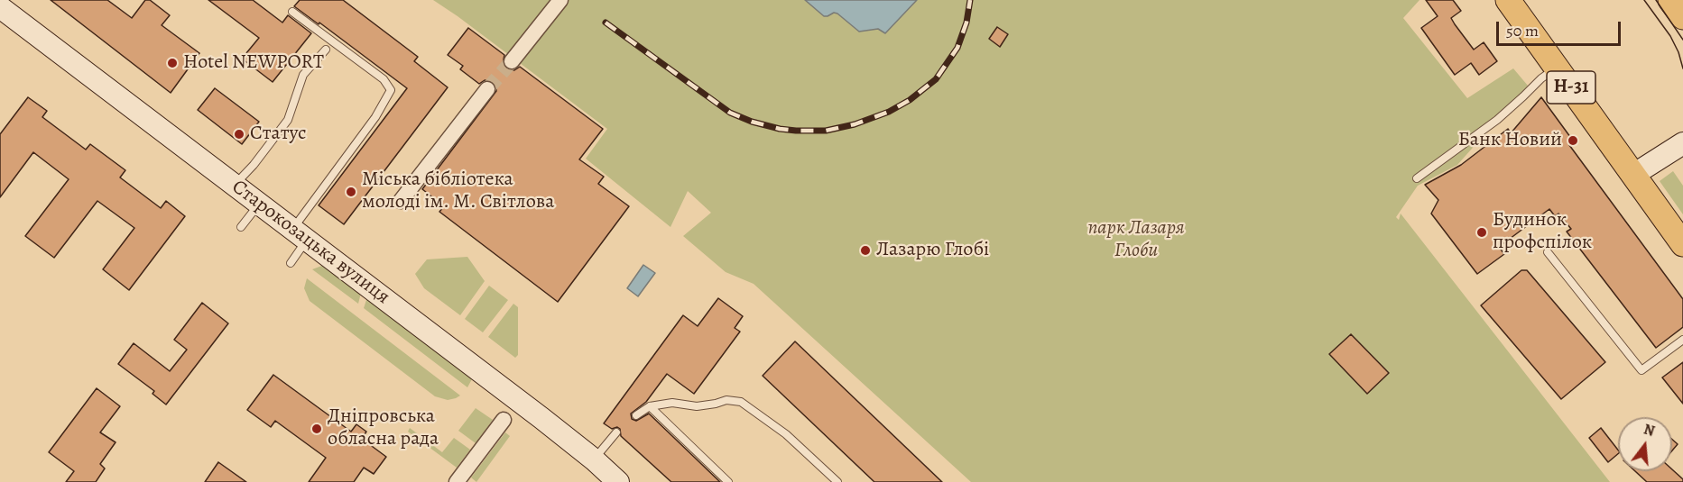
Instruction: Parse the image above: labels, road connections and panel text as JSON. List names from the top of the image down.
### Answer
{
  "streets": {
    "main road": ["Н-31"],
    "street": ["Старокозацька вулиця"]
  },
  "parks": ["парк Лазаря Глоби"],
  "places": [
    "Hotel NEWPORT",
    "Статус",
    "Банк Новий",
    "Міська бібліотека молоді ім. М. Світлова",
    "Будинок профспілок",
    "Лазарю Глобі",
    "Дніпровська обласна рада"
  ],
  "scale_bar": "50 m",
  "north": "top"
}
